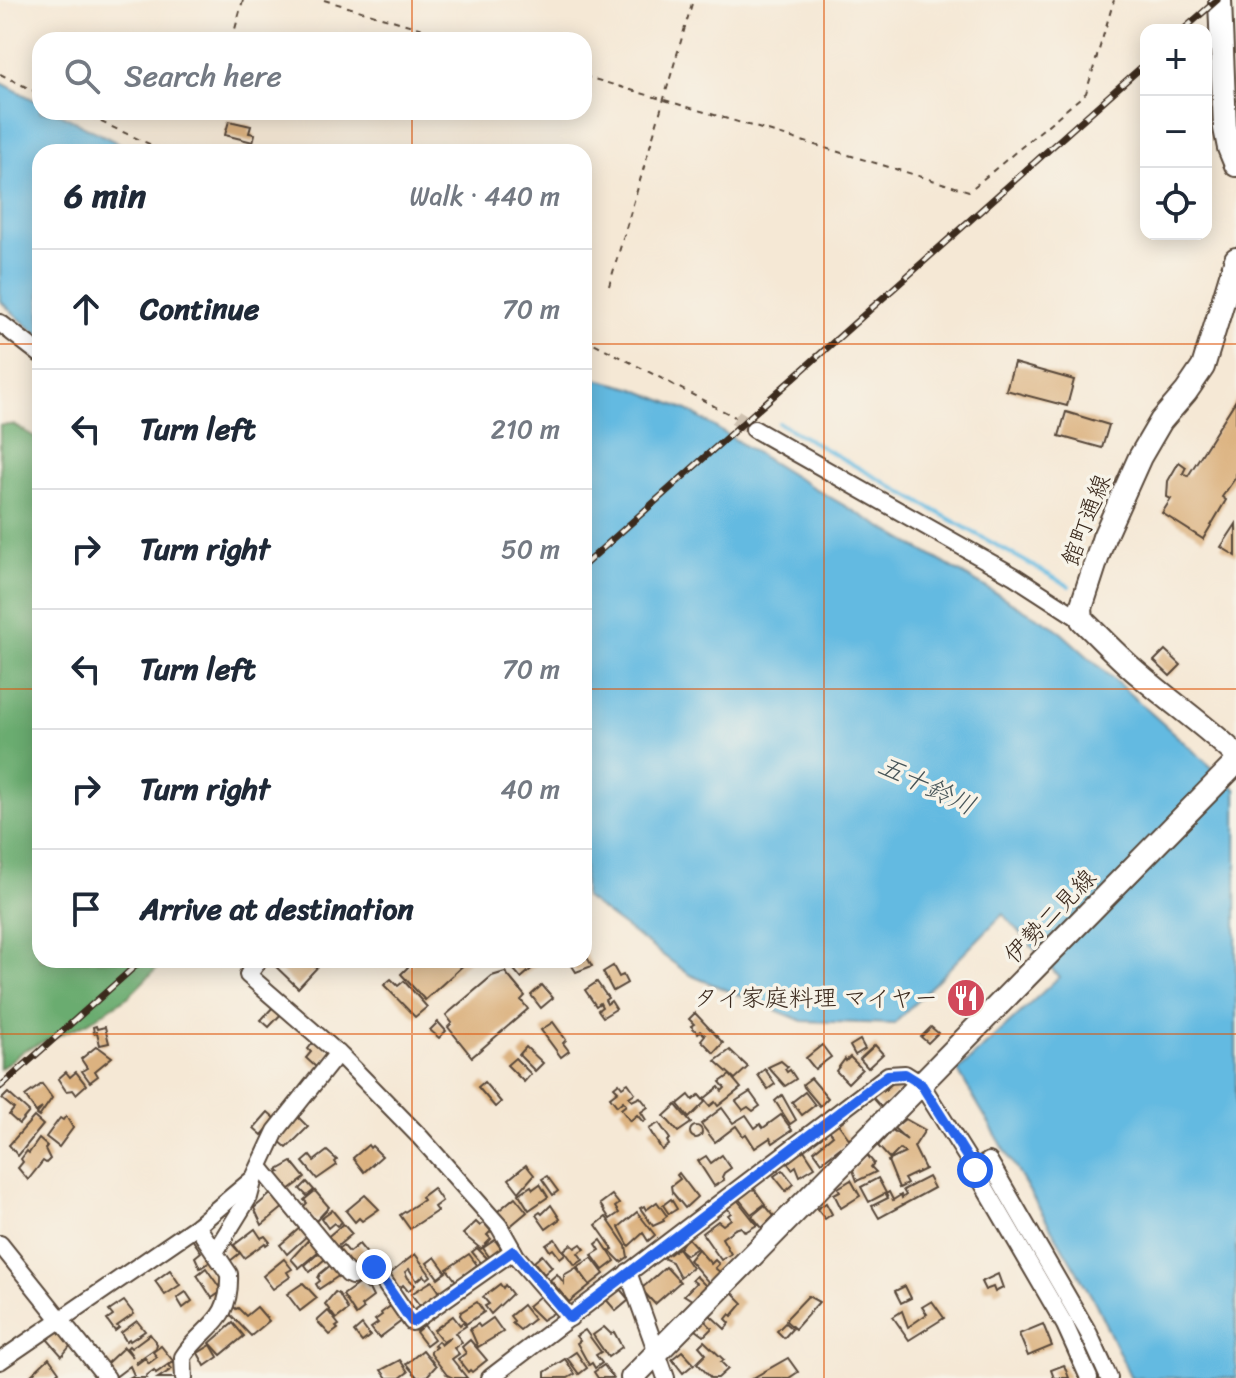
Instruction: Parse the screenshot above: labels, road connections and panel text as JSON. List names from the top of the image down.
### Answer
{
  "streets": {
    "main road": ["館町通線", "伊勢二見線"]
  },
  "water": ["五十鈴川"],
  "places": {
    "restaurant": ["タイ家庭料理 マイヤー"]
  },
  "page": {
    "map_buttons": ["+", "−"],
    "search": "Search here",
    "heading": ["6 min", "Walk · 440 m"],
    "list": [
      ["Continue", "70 m"],
      ["Turn left", "210 m"],
      ["Turn right", "50 m"],
      ["Turn left", "70 m"],
      ["Turn right", "40 m"],
      "Arrive at destination"
    ]
  }
}
